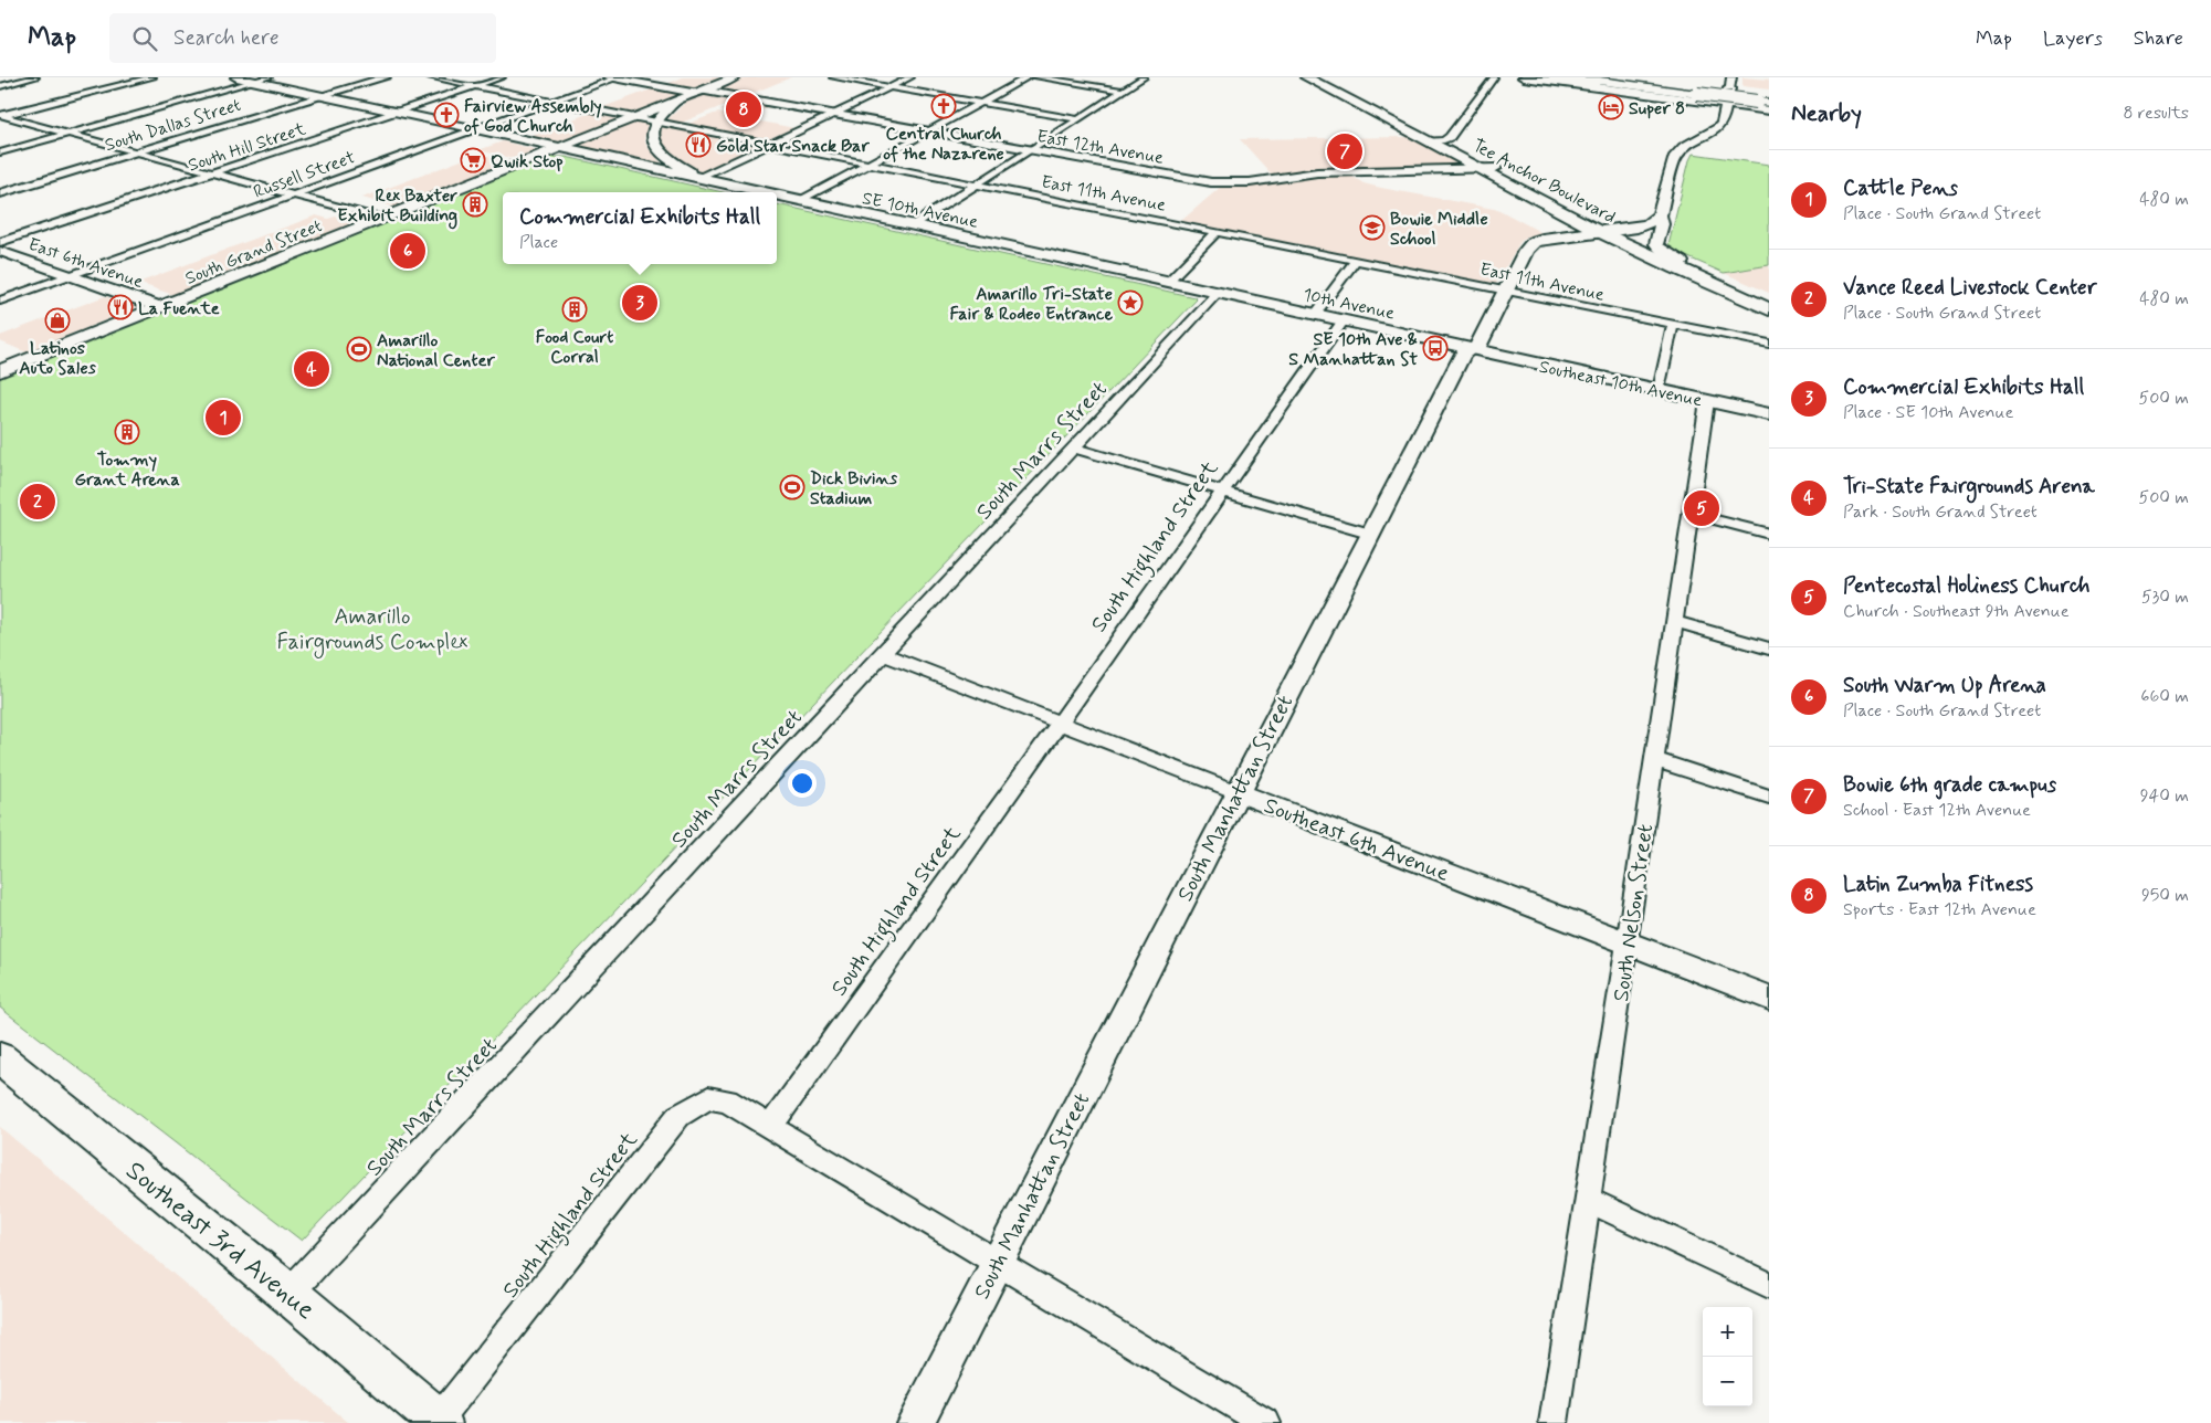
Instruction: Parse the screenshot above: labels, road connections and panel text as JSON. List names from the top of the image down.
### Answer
{
  "streets": {
    "main road": [
      "Tee Anchor Boulevard",
      "SE 10th Avenue",
      "South Grand Street",
      "10th Avenue",
      "Southeast 10th Avenue",
      "South Manhattan Street",
      "Southeast 3rd Avenue"
    ],
    "street": [
      "South Dallas Street",
      "South Hill Street",
      "East 12th Avenue",
      "Russell Street",
      "East 11th Avenue",
      "East 6th Avenue",
      "South Marrs Street",
      "South Highland Street",
      "Southeast 6th Avenue",
      "South Nelson Street"
    ]
  },
  "crossings": [
    ["South Hill Street", "East 11th Avenue"],
    ["East 12th Avenue", "Russell Street"],
    ["East 12th Avenue", "Tee Anchor Boulevard"],
    ["East 12th Avenue", "South Grand Street"],
    ["Russell Street", "East 11th Avenue"],
    ["Russell Street", "East 6th Avenue"],
    ["Tee Anchor Boulevard", "South Manhattan Street"],
    ["East 11th Avenue", "South Grand Street"],
    ["East 11th Avenue", "South Manhattan Street"],
    ["SE 10th Avenue", "10th Avenue"],
    ["SE 10th Avenue", "South Marrs Street"],
    ["South Grand Street", "East 6th Avenue"],
    ["10th Avenue", "Southeast 10th Avenue"],
    ["10th Avenue", "South Marrs Street"],
    ["10th Avenue", "South Highland Street"],
    ["10th Avenue", "South Manhattan Street"],
    ["Southeast 10th Avenue", "South Manhattan Street"],
    ["Southeast 10th Avenue", "South Nelson Street"],
    ["South Marrs Street", "Southeast 6th Avenue"],
    ["South Marrs Street", "Southeast 3rd Avenue"],
    ["South Highland Street", "Southeast 6th Avenue"],
    ["South Highland Street", "Southeast 3rd Avenue"],
    ["South Manhattan Street", "Southeast 6th Avenue"],
    ["Southeast 6th Avenue", "South Nelson Street"]
  ],
  "parks": ["Amarillo Fairgrounds Complex"],
  "places": {
    "church": ["Central Church of the Nazarene", "Fairview Assembly of God Church"],
    "hotel": ["Super 8"],
    "restaurant": ["Gold Star Snack Bar", "La Fuente"],
    "supermarket": ["Qwik Stop"],
    "building": ["Rex Baxter Exhibit Building", "Food Court Corral", "Tommy Grant Arena"],
    "school or university": ["Bowie Middle School"],
    "place": ["Amarillo Tri-State Fair & Rodeo Entrance"],
    "shop": ["Latinos Auto Sales"],
    "bus stop": ["SE 10th Ave & S Manhattan St"],
    "sports": ["Amarillo National Center", "Dick Bivins Stadium"]
  },
  "page": {
    "header": "Map",
    "search": "Search here",
    "nav": ["Map", "Layers", "Share"],
    "heading": ["Nearby", "8 results"],
    "pins": [
      "8",
      "7",
      "6",
      "3",
      "4",
      "1",
      "2",
      "5"
    ],
    "list": [
      {
        "mark": "1",
        "name": "Cattle Pens",
        "note": "Place · South Grand Street",
        "value": "480 m"
      },
      {
        "mark": "2",
        "name": "Vance Reed Livestock Center",
        "note": "Place · South Grand Street",
        "value": "480 m"
      },
      {
        "mark": "3",
        "name": "Commercial Exhibits Hall",
        "note": "Place · SE 10th Avenue",
        "value": "500 m"
      },
      {
        "mark": "4",
        "name": "Tri-State Fairgrounds Arena",
        "note": "Park · South Grand Street",
        "value": "500 m"
      },
      {
        "mark": "5",
        "name": "Pentecostal Holiness Church",
        "note": "Church · Southeast 9th Avenue",
        "value": "530 m"
      },
      {
        "mark": "6",
        "name": "South Warm Up Arena",
        "note": "Place · South Grand Street",
        "value": "660 m"
      },
      {
        "mark": "7",
        "name": "Bowie 6th grade campus",
        "note": "School · East 12th Avenue",
        "value": "940 m"
      },
      {
        "mark": "8",
        "name": "Latin Zumba Fitness",
        "note": "Sports · East 12th Avenue",
        "value": "950 m"
      }
    ],
    "popup": ["Commercial Exhibits Hall", "Place"],
    "map_buttons": ["+", "−"]
  }
}
